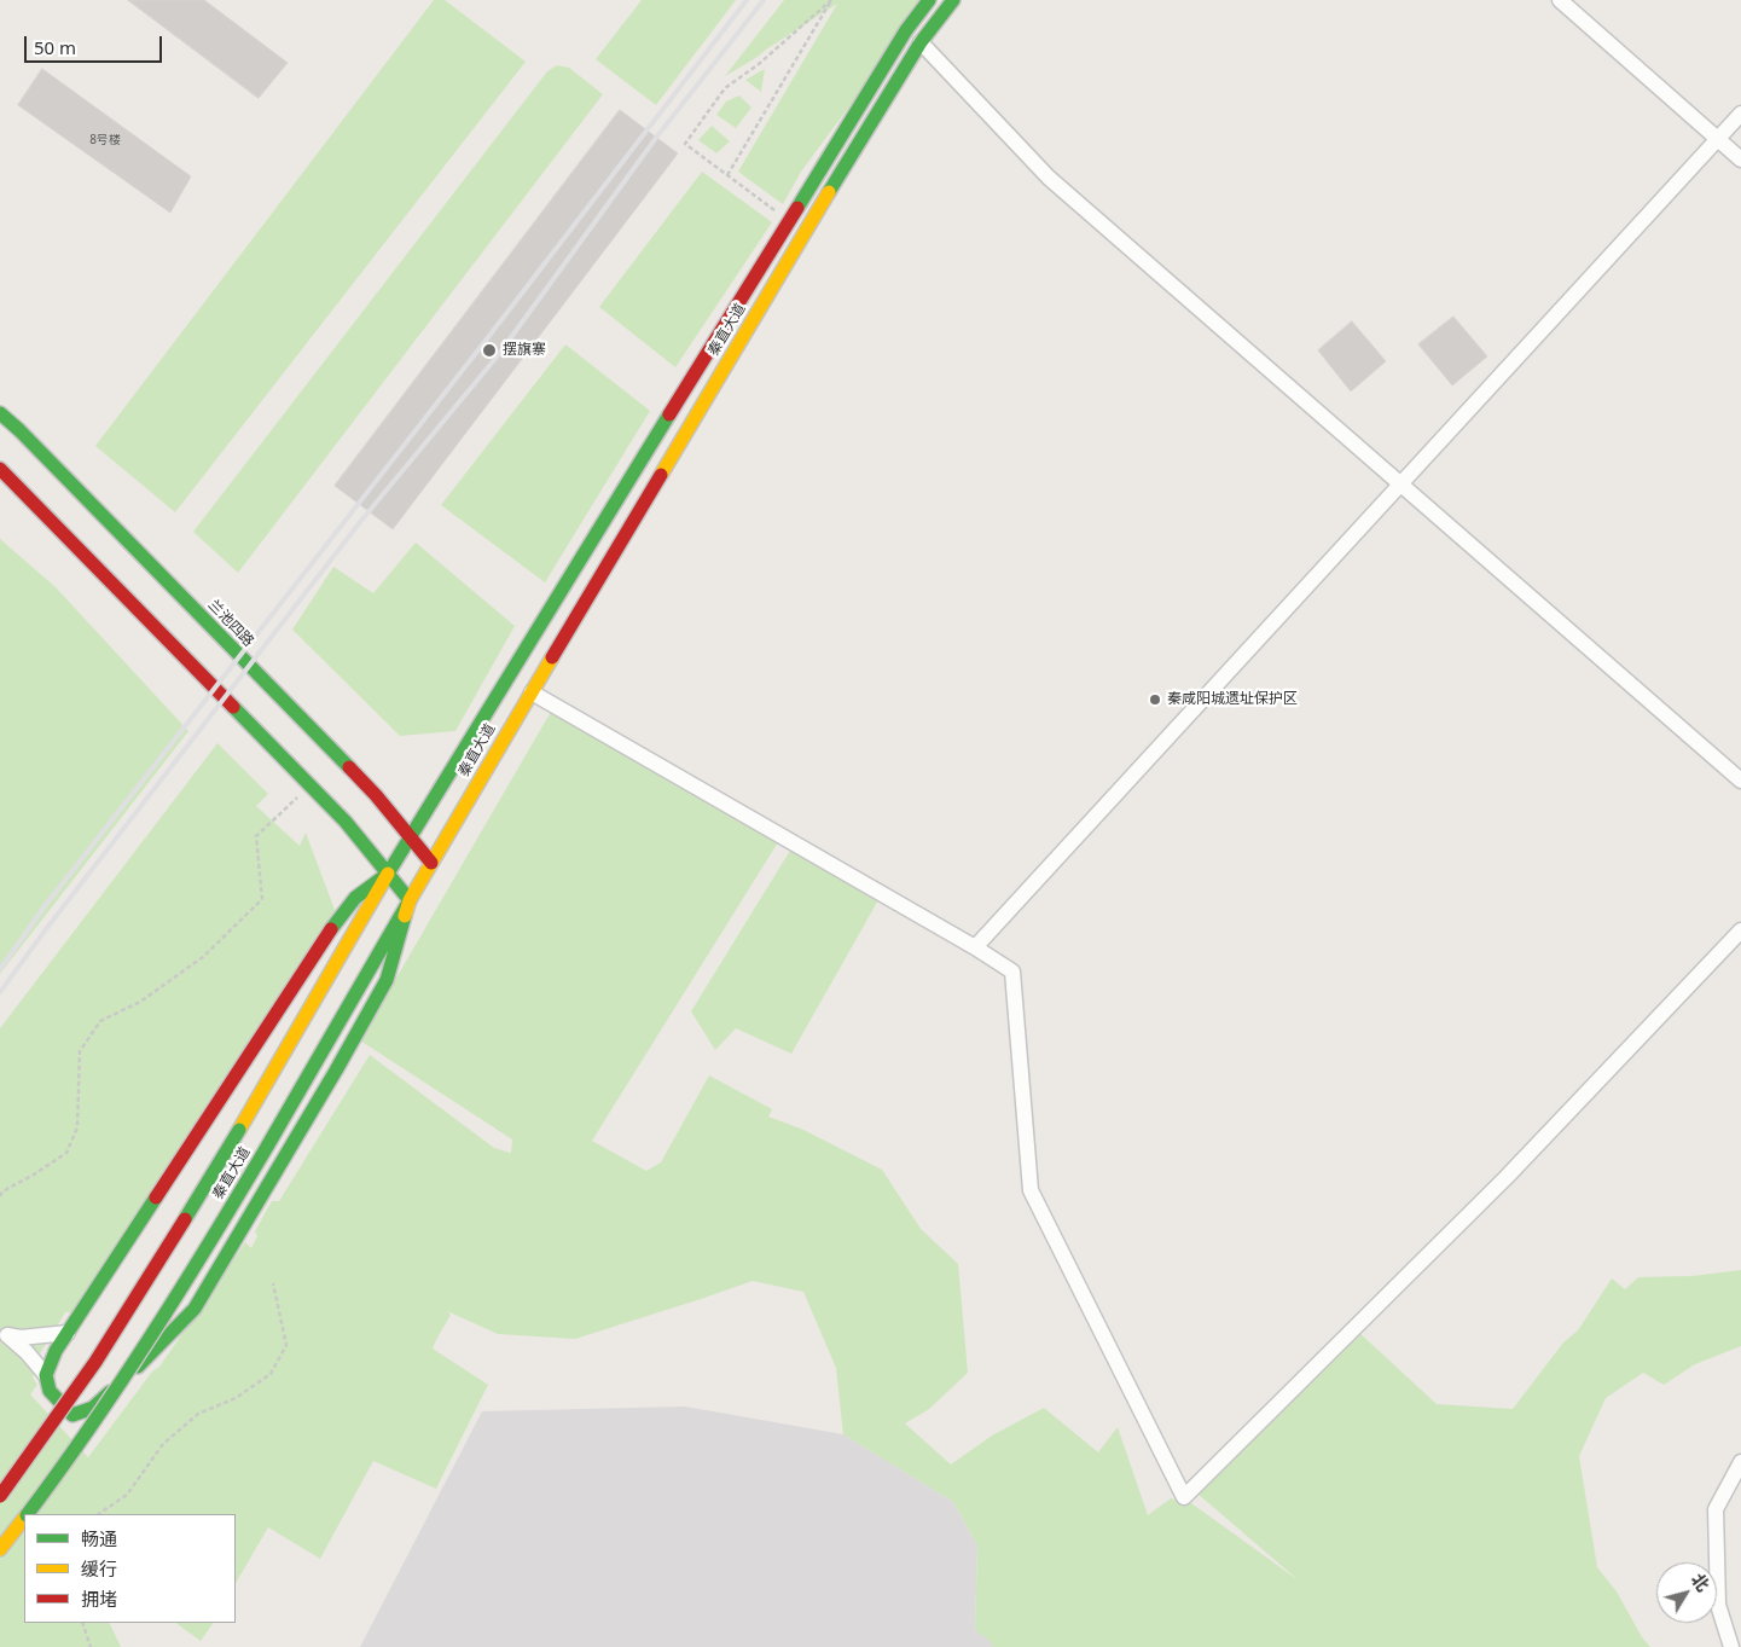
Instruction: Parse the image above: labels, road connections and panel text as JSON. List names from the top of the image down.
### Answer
{
  "streets": {
    "street": ["秦直大道", "兰池四路"]
  },
  "crossings": [
    ["秦直大道", "兰池四路"]
  ],
  "places": ["摆旗寨", "秦咸阳城遗址保护区"],
  "house_numbers": ["8号楼"],
  "legend": ["畅通", "缓行", "拥堵"],
  "scale_bar": "50 m",
  "north": "top right"
}
